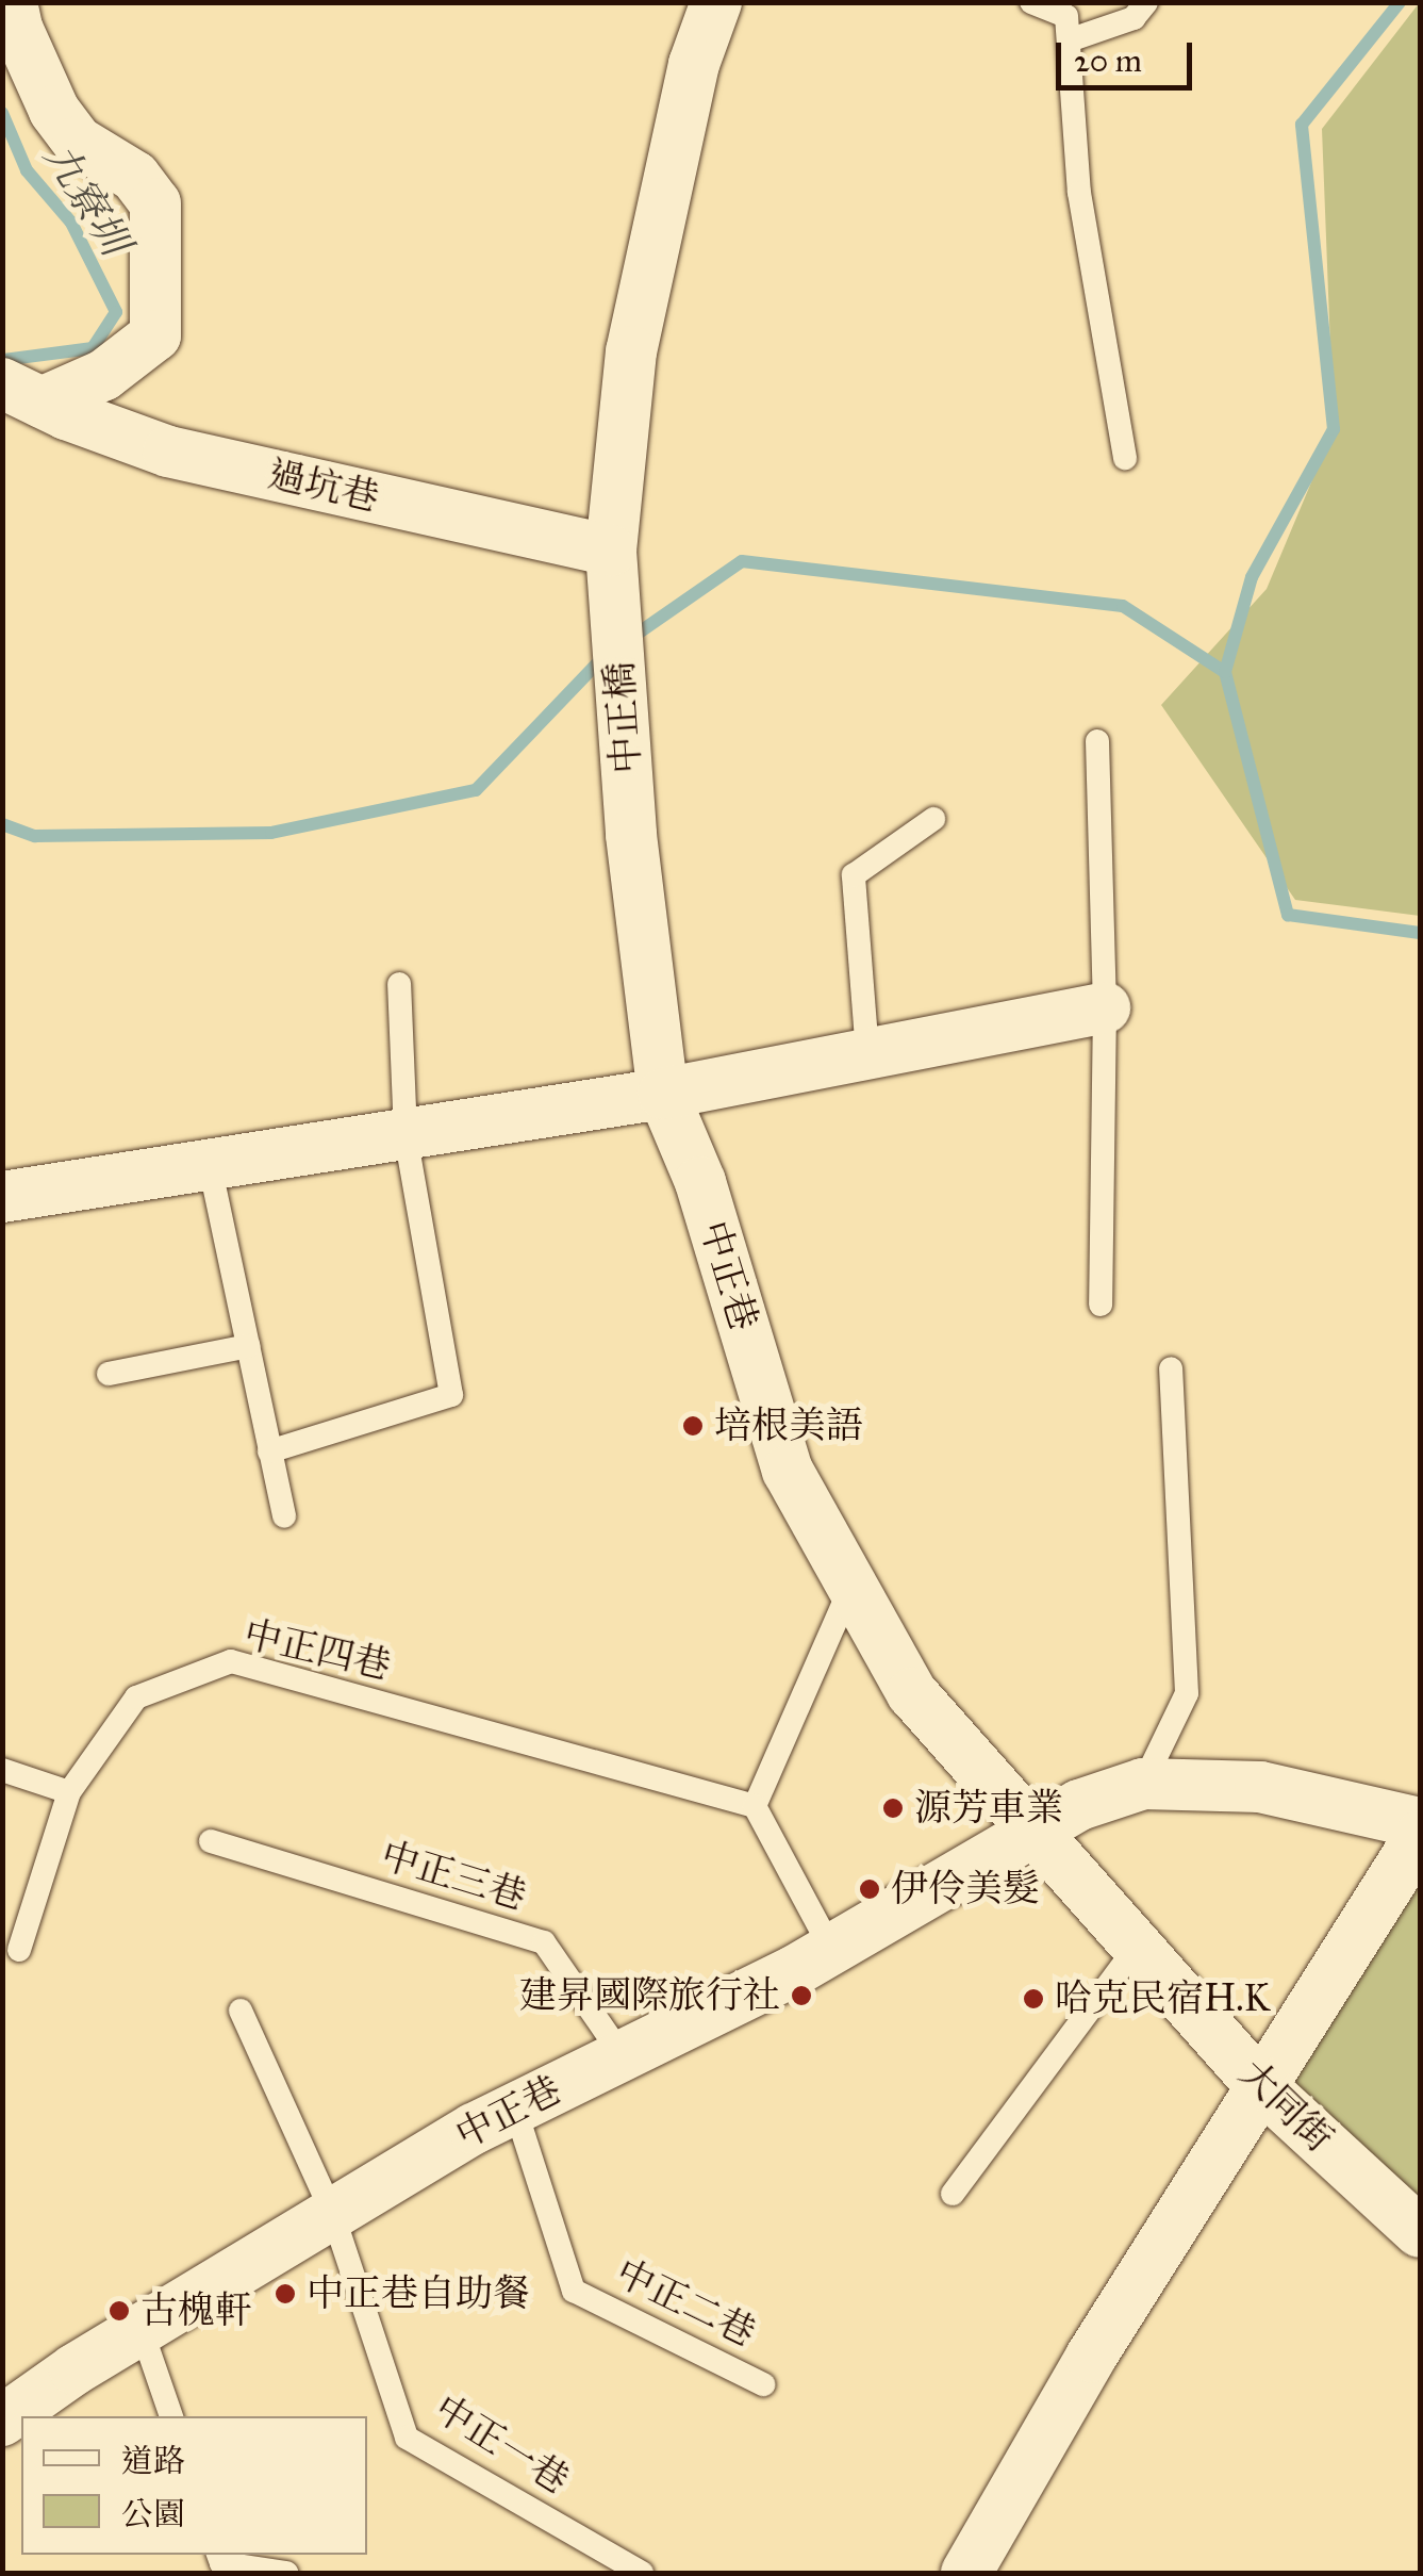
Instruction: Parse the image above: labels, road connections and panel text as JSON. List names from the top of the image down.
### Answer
{
  "streets": {
    "street": [
      "過坑巷",
      "中正橋",
      "中正巷",
      "大同街"
    ],
    "lane": [
      "中正四巷",
      "中正三巷",
      "中正二巷",
      "中正一巷"
    ]
  },
  "crossings": [
    ["過坑巷", "中正橋"],
    ["中正橋", "中正巷"],
    ["中正巷", "中正三巷"],
    ["中正巷", "大同街"],
    ["中正巷", "中正二巷"],
    ["中正巷", "中正一巷"]
  ],
  "water": ["九寮圳"],
  "places": [
    "培根美語",
    "源芳車業",
    "伊伶美髮",
    "建昇國際旅行社",
    "哈克民宿H.K",
    "中正巷自助餐",
    "古槐軒"
  ],
  "legend": ["道路", "公園"],
  "scale_bar": "20 m"
}
